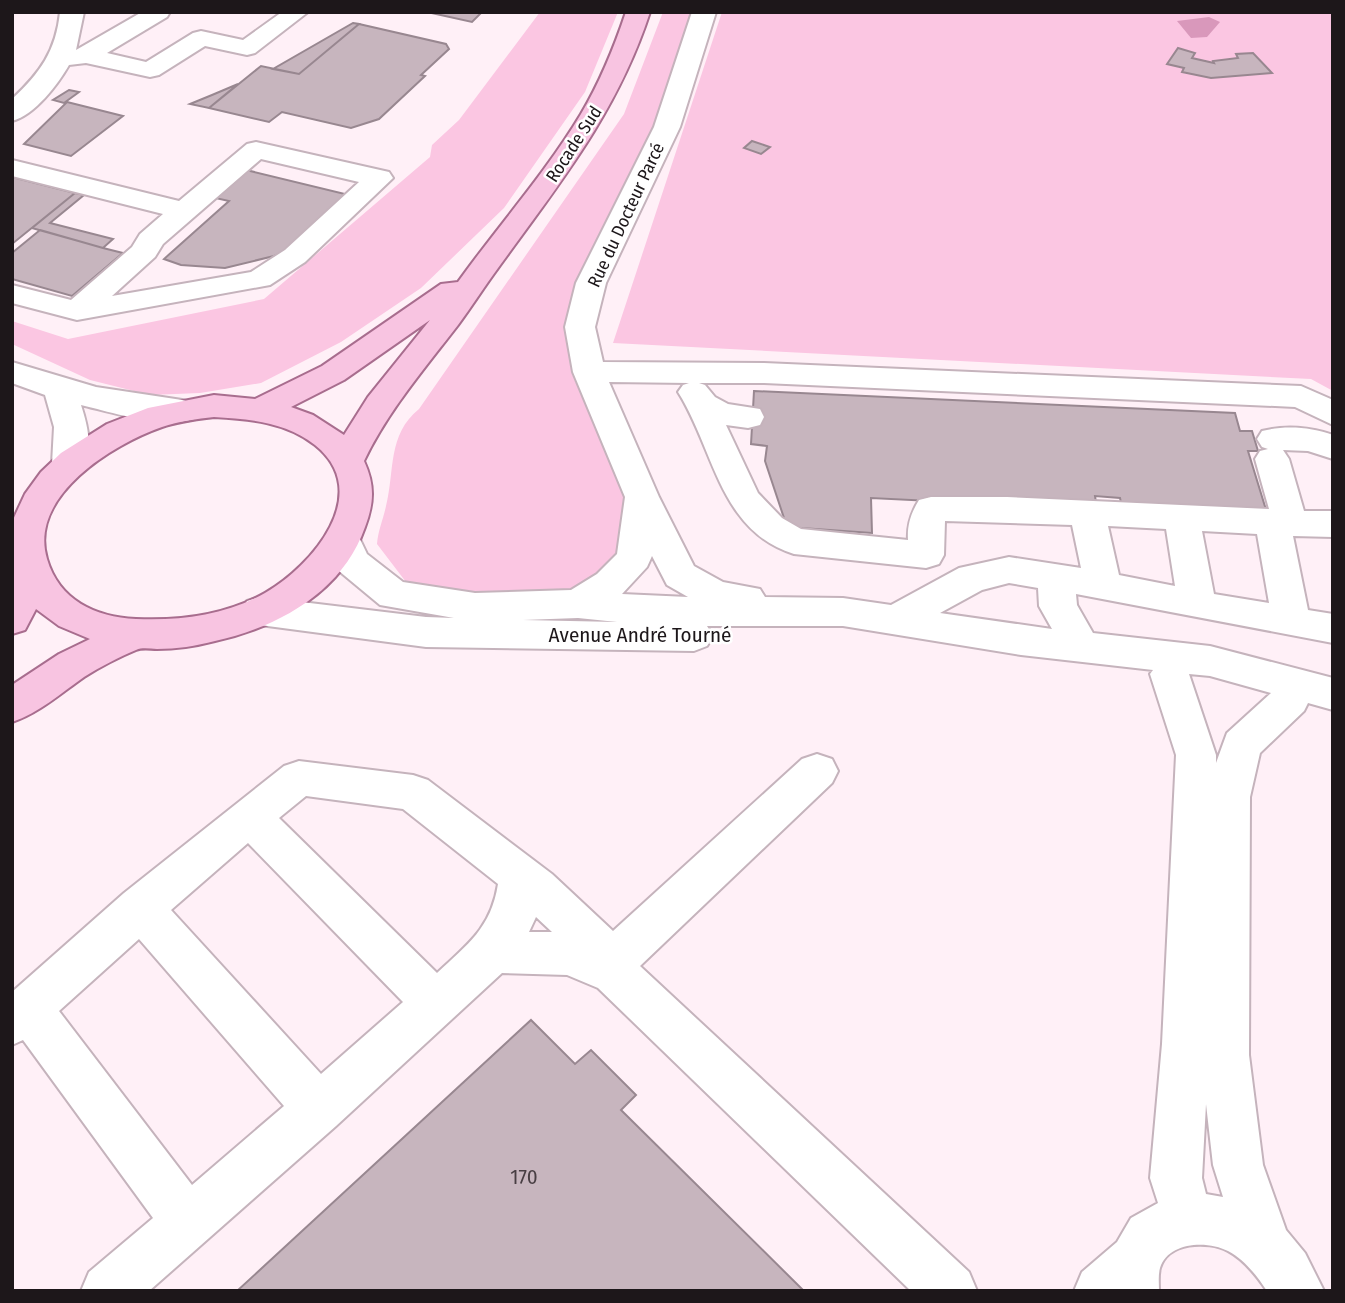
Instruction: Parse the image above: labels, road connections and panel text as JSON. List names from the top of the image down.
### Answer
{
  "streets": {
    "main road": ["Rocade Sud"],
    "street": ["Rue du Docteur Parcé", "Avenue André Tourné"]
  },
  "house_numbers": ["170"]
}
